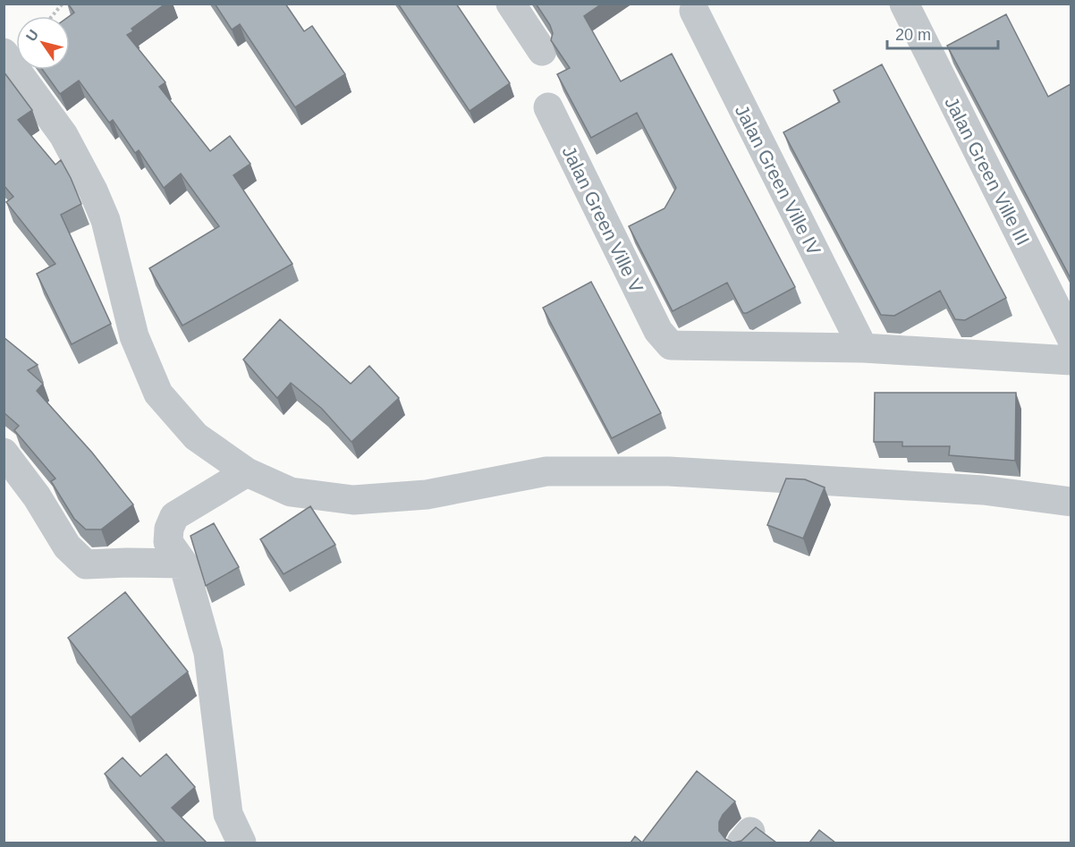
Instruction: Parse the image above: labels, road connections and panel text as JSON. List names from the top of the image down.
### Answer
{
  "streets": {
    "street": ["Jalan Green Ville III", "Jalan Green Ville IV", "Jalan Green Ville V"]
  },
  "crossings": [
    ["Jalan Green Ville IV", "Jalan Green Ville V"]
  ],
  "scale_bar": "20 m",
  "north": "top left"
}
